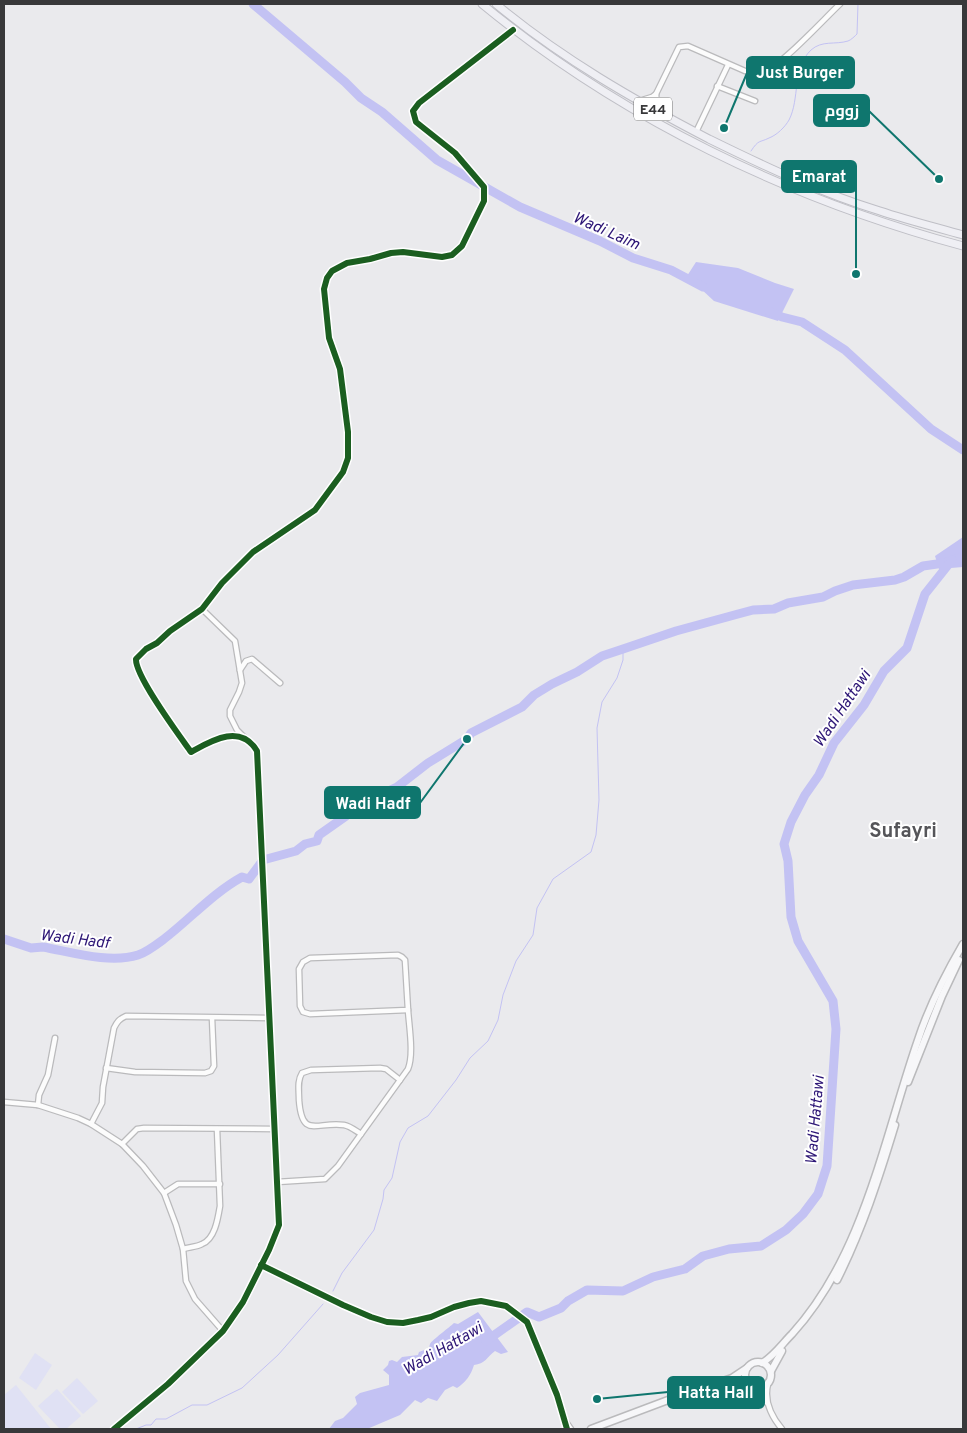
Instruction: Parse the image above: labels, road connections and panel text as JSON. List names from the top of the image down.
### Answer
{
  "streets": {
    "highway": ["E44"]
  },
  "districts": ["Sufayri"],
  "water": ["Wadi Laim", "Wadi Hattawi", "Wadi Hadf"],
  "places": [
    "Just Burger",
    "زووم",
    "Emarat",
    "Wadi Hadf",
    "Hatta Hall"
  ]
}
